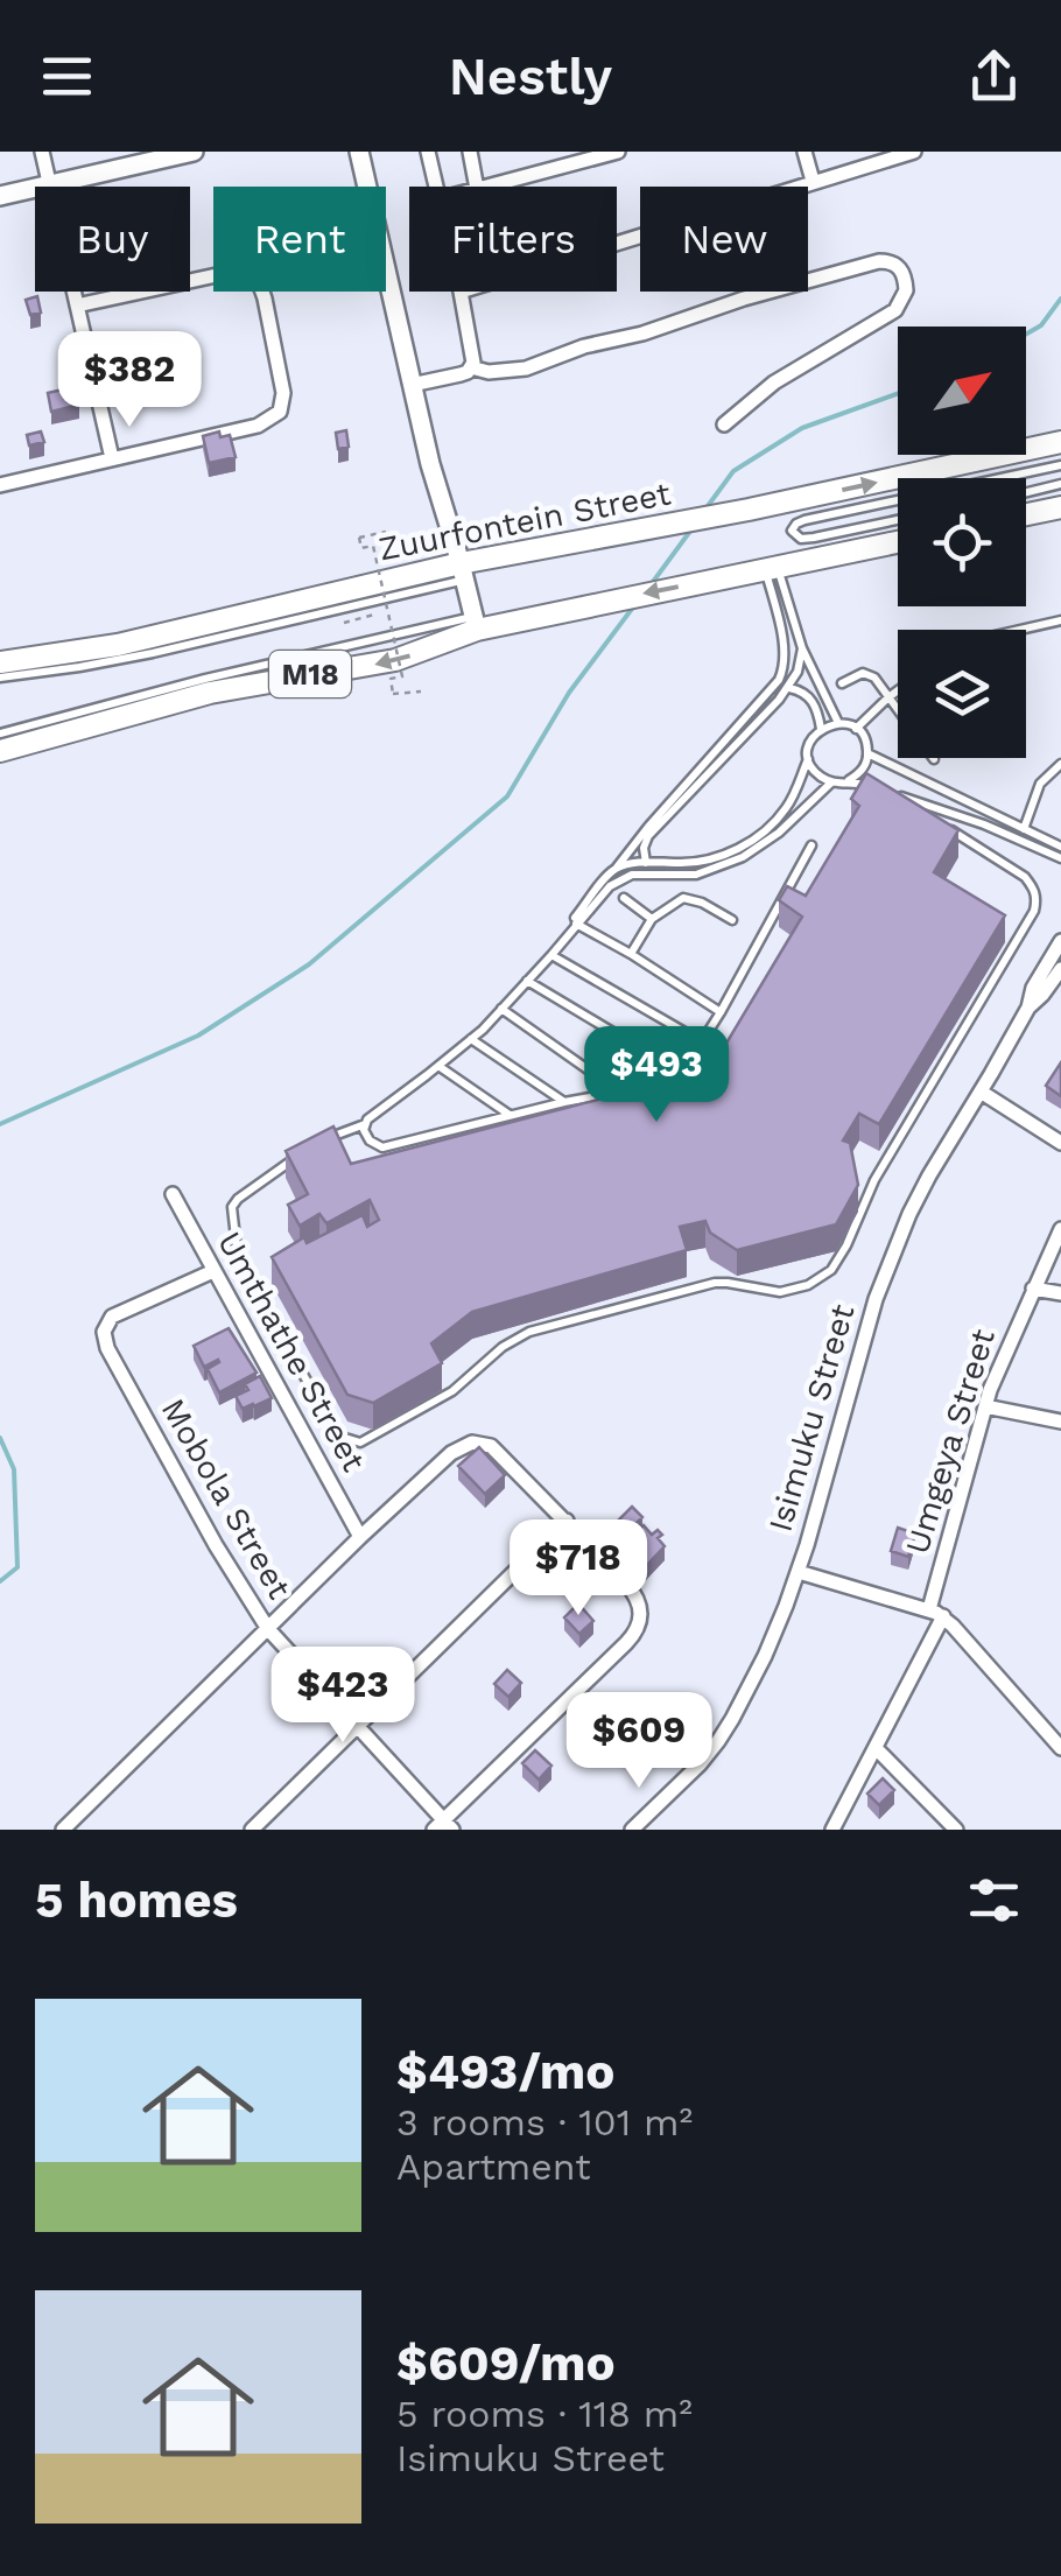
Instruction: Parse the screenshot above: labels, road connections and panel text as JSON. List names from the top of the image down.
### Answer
{
  "streets": {
    "main road": ["Zuurfontein Street", "M18"],
    "street": [
      "Umthathe Street",
      "Isimuku Street",
      "Umgeya Street",
      "Mobola Street"
    ]
  },
  "crossings": [
    ["Umthathe Street", "Mobola Street"]
  ],
  "north": "top right",
  "page": {
    "header": "Nestly",
    "chip": [
      "Buy",
      "Rent",
      "Filters",
      "New"
    ],
    "price": [
      "$382",
      "$493",
      "$718",
      "$423",
      "$609"
    ],
    "heading": "5 homes",
    "list": [
      {
        "name": "$493/mo",
        "note": "3 rooms · 101 m² · Apartment"
      },
      {
        "name": "$609/mo",
        "note": "5 rooms · 118 m² · Isimuku Street"
      }
    ]
  }
}
